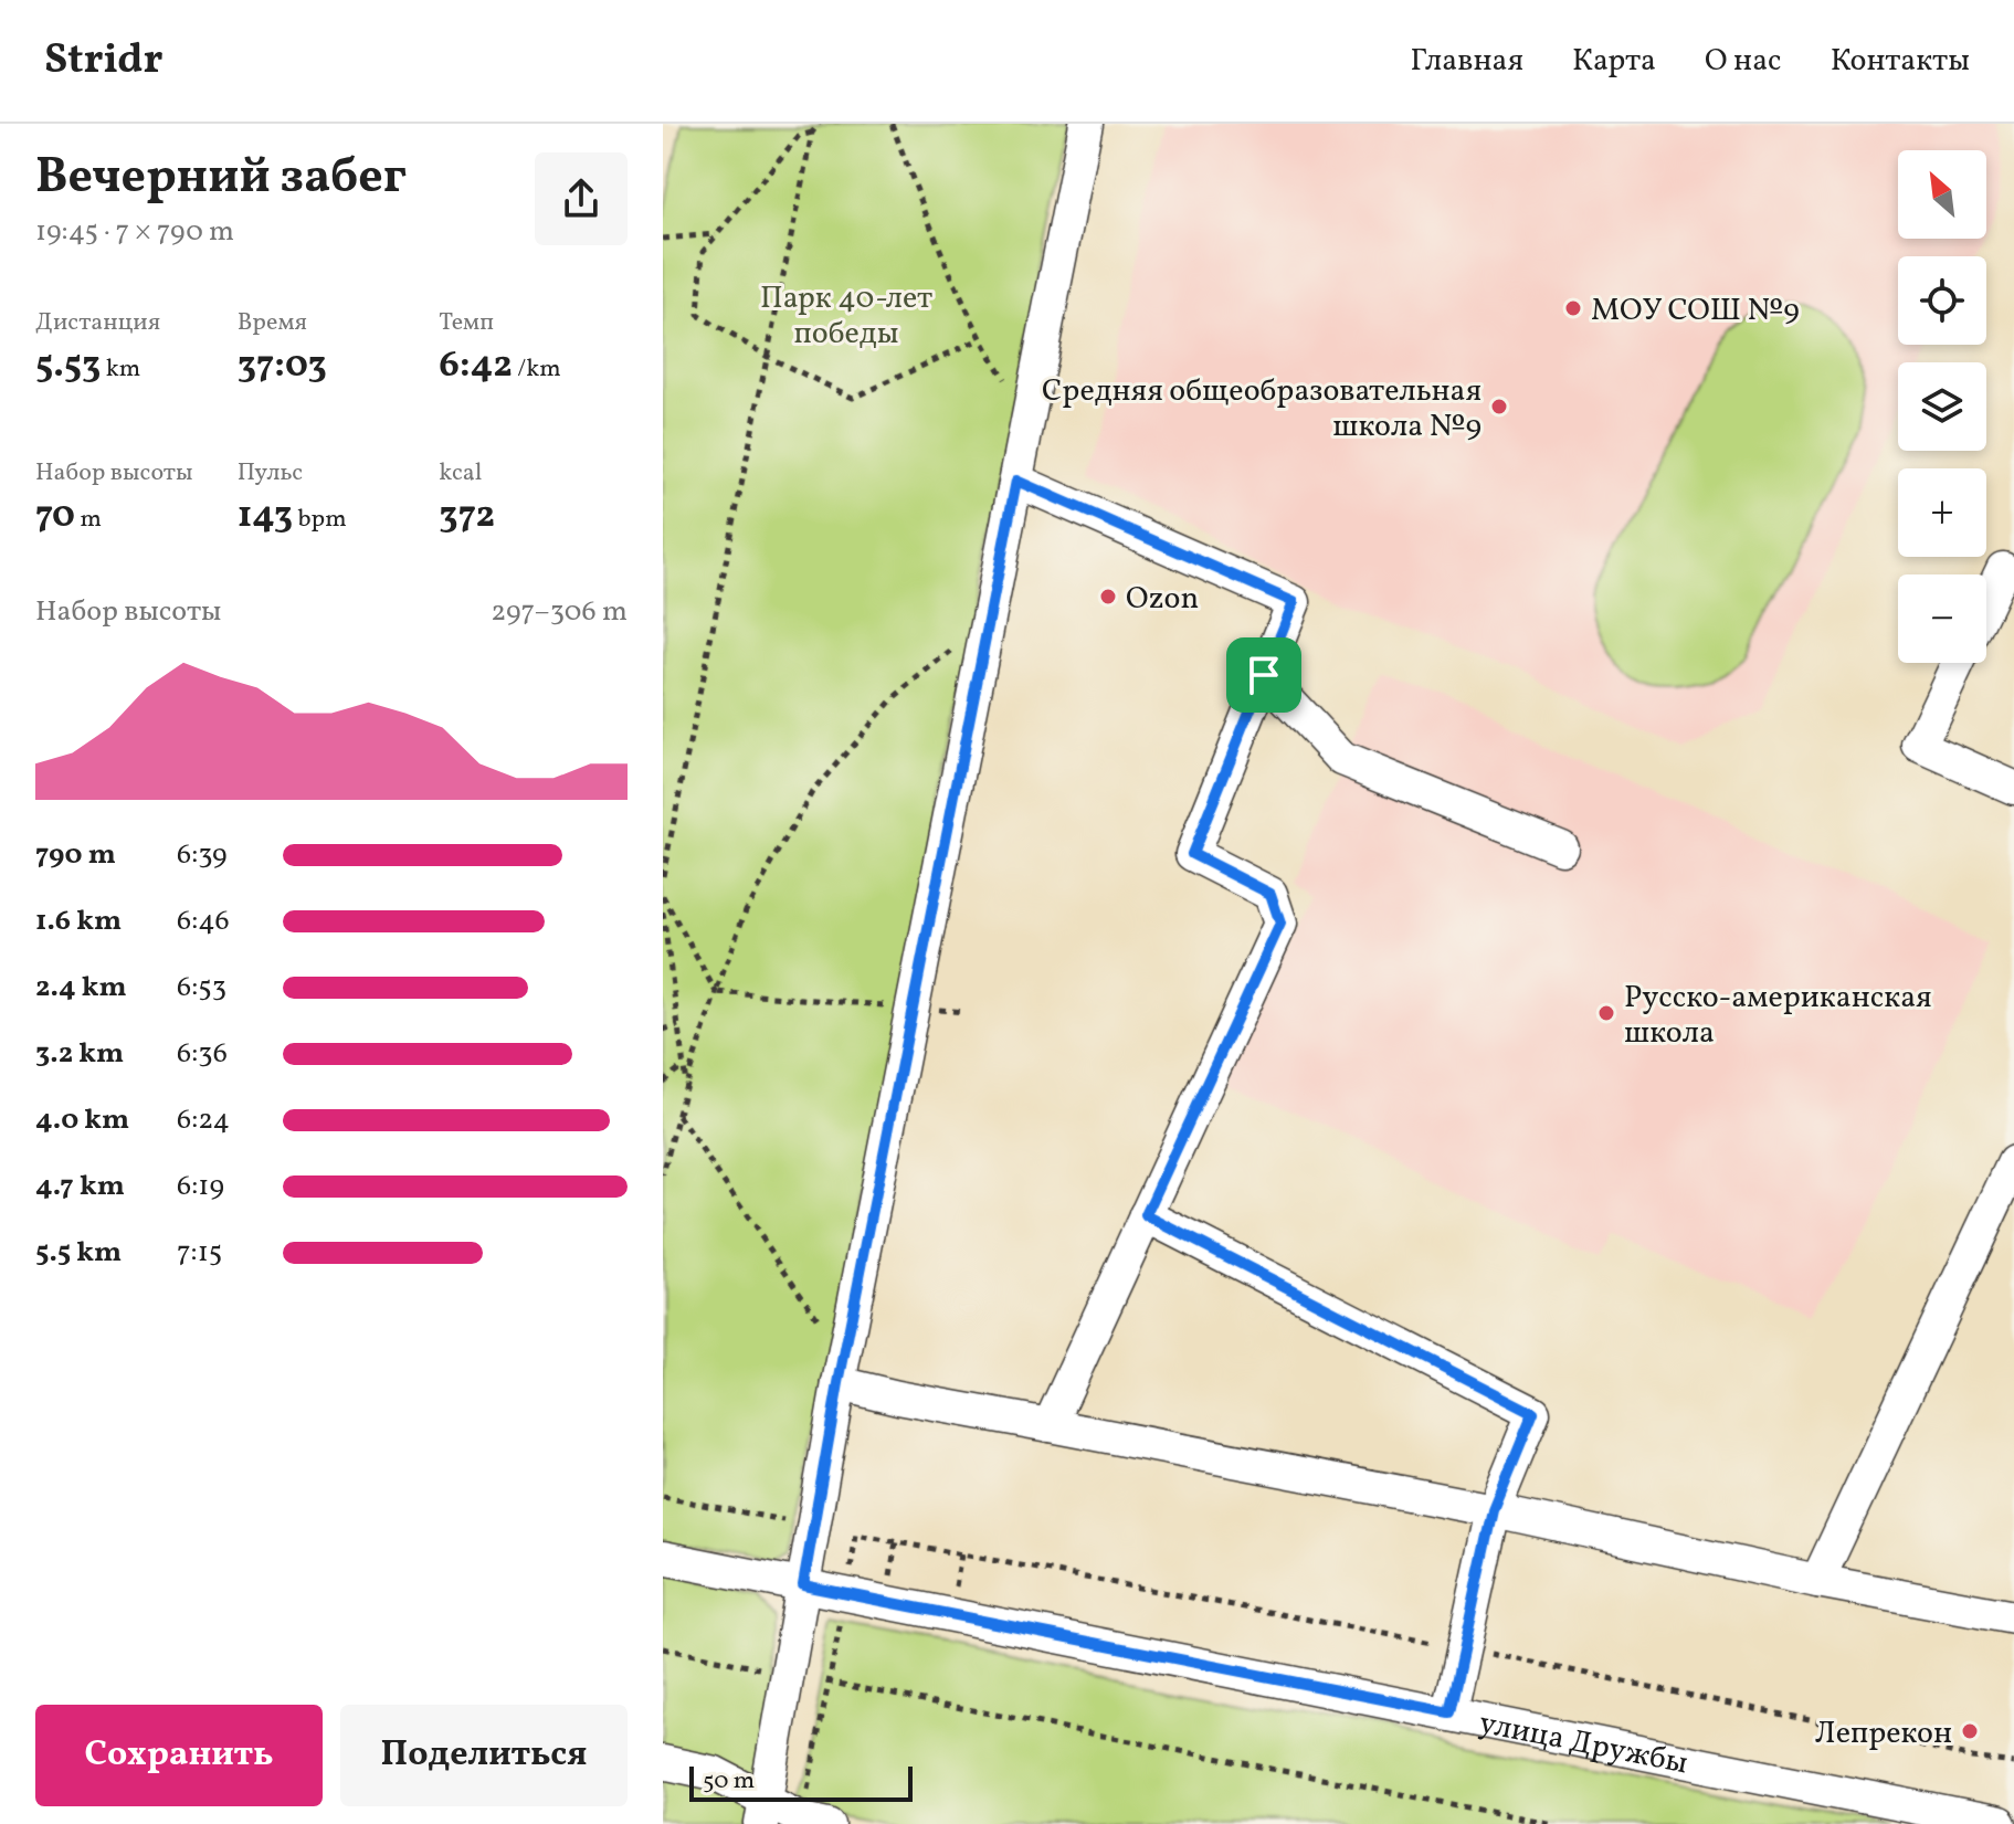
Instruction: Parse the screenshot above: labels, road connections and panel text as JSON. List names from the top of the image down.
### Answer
{
  "streets": {
    "street": ["улица Дружбы"]
  },
  "parks": ["Парк 40-лет победы"],
  "places": [
    "МОУ СОШ №9",
    "Средняя общеобразовательная школа №9",
    "Ozon",
    "Русско-американская школа",
    "Лепрекон"
  ],
  "scale_bar": "50 m",
  "north": "top left",
  "page": {
    "header": "Stridr",
    "nav": [
      "Главная",
      "Карта",
      "О нас",
      "Контакты"
    ],
    "heading": ["Вечерний забег", "19:45 · 7 × 790 m"],
    "map_buttons": ["+", "−"],
    "stats": [
      ["Дистанция", "5.53 km"],
      ["Время", "37:03"],
      ["Темп", "6:42 /km"],
      ["Набор высоты", "70 m"],
      ["Пульс", "143 bpm"],
      ["kcal", "372"]
    ],
    "chart": ["Набор высоты", "297–306 m"],
    "list": [
      {
        "name": "790 m",
        "note": "6:39"
      },
      {
        "name": "1.6 km",
        "note": "6:46"
      },
      {
        "name": "2.4 km",
        "note": "6:53"
      },
      {
        "name": "3.2 km",
        "note": "6:36"
      },
      {
        "name": "4.0 km",
        "note": "6:24"
      },
      {
        "name": "4.7 km",
        "note": "6:19"
      },
      {
        "name": "5.5 km",
        "note": "7:15"
      }
    ],
    "buttons": ["Сохранить", "Поделиться"],
    "scale": "50 m"
  }
}
